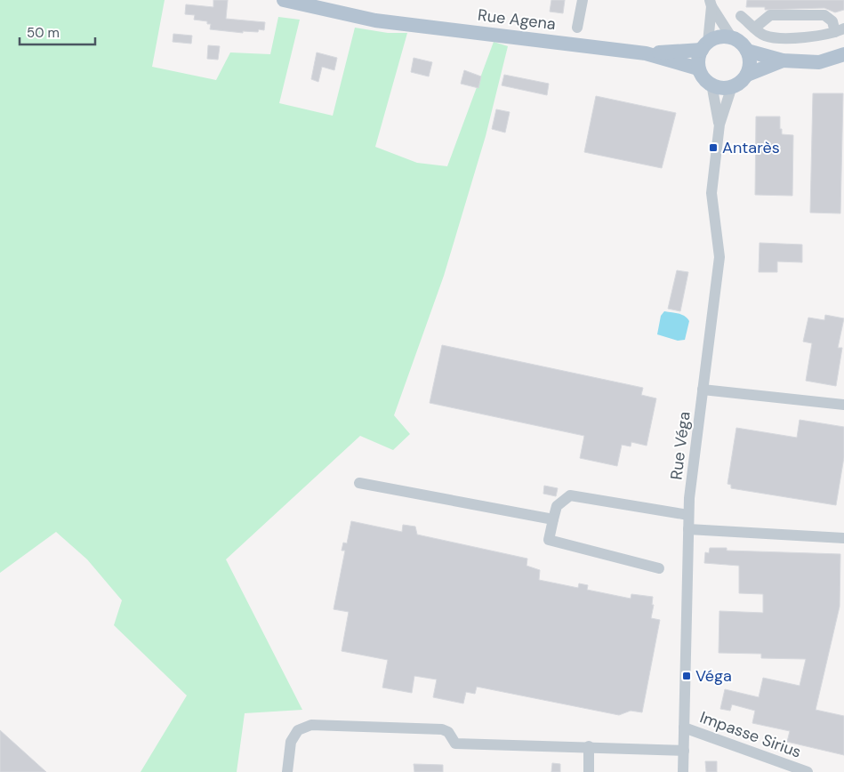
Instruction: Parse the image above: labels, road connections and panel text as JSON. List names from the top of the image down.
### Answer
{
  "streets": {
    "main road": ["Rue Agena"],
    "street": ["Rue Véga", "Impasse Sirius"]
  },
  "crossings": [
    ["Rue Agena", "Rue Véga"],
    ["Rue Véga", "Impasse Sirius"]
  ],
  "places": {
    "transit": ["Antarès", "Véga"]
  },
  "scale_bar": "50 m"
}
